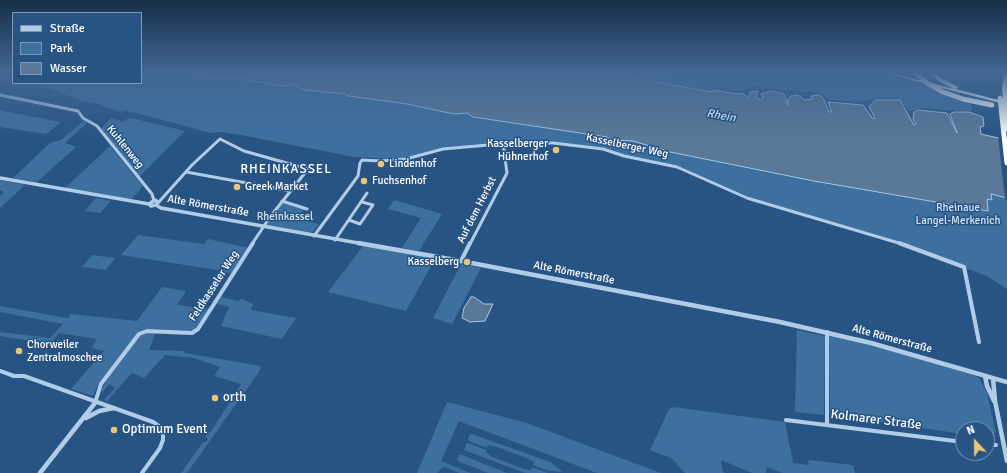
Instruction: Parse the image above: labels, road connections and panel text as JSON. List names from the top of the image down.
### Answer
{
  "streets": {
    "street": [
      "Kasselberger Weg",
      "Kuhlenweg",
      "Alte Römerstraße",
      "Auf dem Herbst",
      "Feldkasseler Weg",
      "Kolmarer Straße"
    ]
  },
  "crossings": [
    ["Kasselberger Weg", "Alte Römerstraße"],
    ["Kasselberger Weg", "Auf dem Herbst"],
    ["Kuhlenweg", "Alte Römerstraße"],
    ["Alte Römerstraße", "Auf dem Herbst"],
    ["Alte Römerstraße", "Feldkasseler Weg"]
  ],
  "districts": ["RHEINKASSEL"],
  "water": ["Rhein"],
  "parks": ["Rheinaue Langel-Merkenich", "Rheinkassel"],
  "places": [
    "Kasselberger Hühnerhof",
    "Lindenhof",
    "Fuchsenhof",
    "Greek Market",
    "Kasselberg",
    "Chorweiler Zentralmoschee",
    "orth",
    "Optimum Event"
  ],
  "legend": ["Straße", "Park", "Wasser"],
  "north": "top"
}
